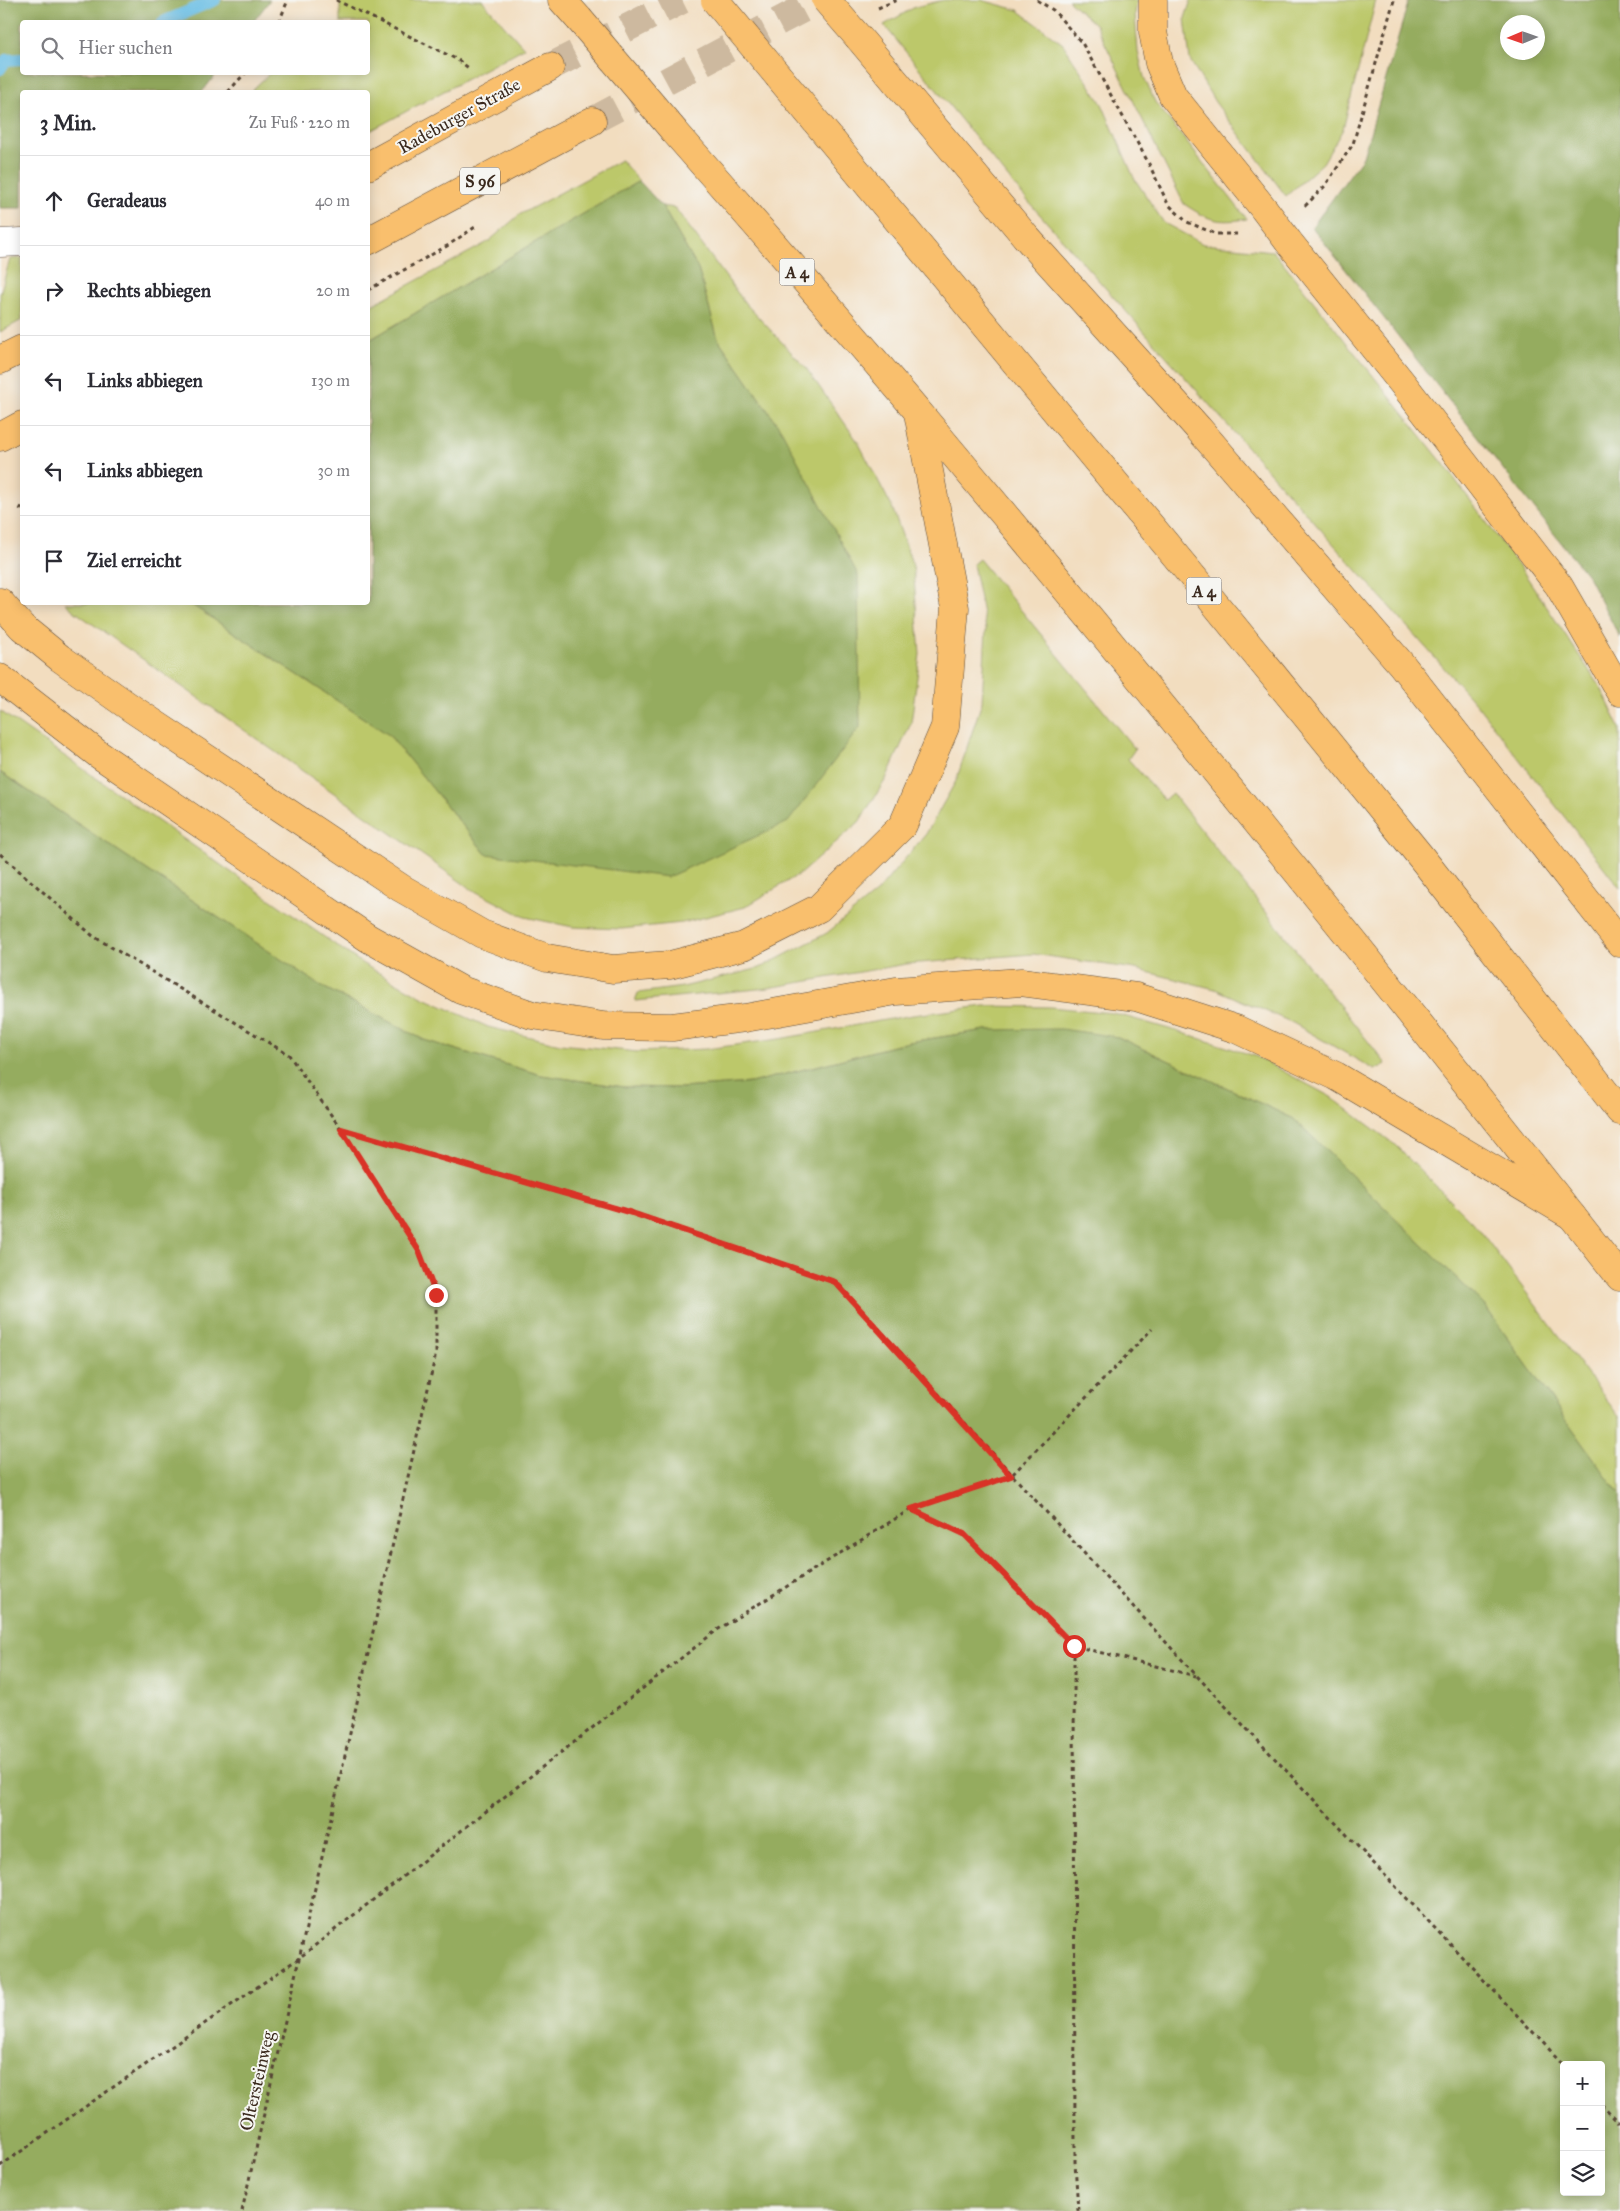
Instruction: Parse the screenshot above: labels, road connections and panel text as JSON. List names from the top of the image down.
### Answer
{
  "streets": {
    "main road": ["Radeburger Straße", "S 96", "A 4"],
    "path": ["Oltersteinweg"]
  },
  "north": "left",
  "page": {
    "search": "Hier suchen",
    "heading": ["3 Min.", "Zu Fuß · 220 m"],
    "list": [
      ["Geradeaus", "40 m"],
      ["Rechts abbiegen", "20 m"],
      ["Links abbiegen", "130 m"],
      ["Links abbiegen", "30 m"],
      "Ziel erreicht"
    ],
    "map_buttons": ["+", "−"]
  }
}
